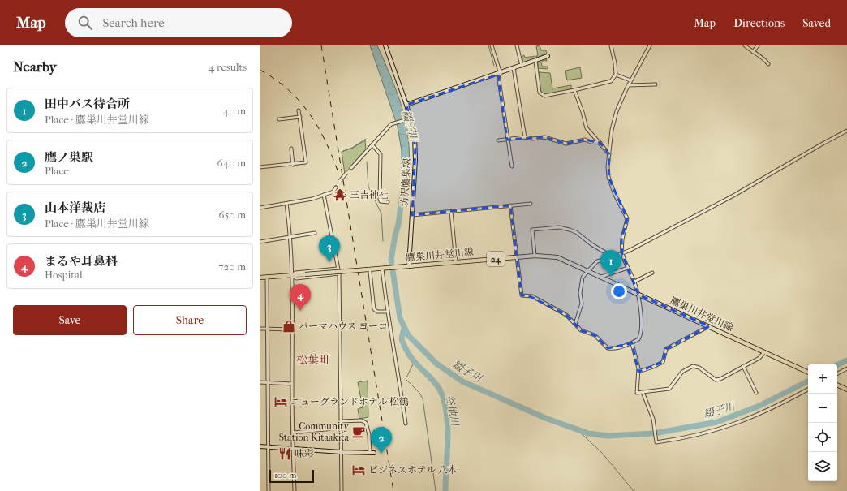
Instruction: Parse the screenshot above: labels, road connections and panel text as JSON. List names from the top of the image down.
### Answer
{
  "streets": {
    "main road": ["鷹巣川井堂川線", "24"],
    "street": ["坊沢鷹巣線"]
  },
  "crossings": [
    ["坊沢鷹巣線", "鷹巣川井堂川線"]
  ],
  "districts": ["松葉町"],
  "water": ["綴子川", "谷地川"],
  "places": {
    "temple": ["三吉神社"],
    "shop": ["パーマハウス ヨーコ"],
    "hotel": ["ニューグランドホテル 松鶴", "ビジネスホテル 八木"],
    "cafe": ["Community Station Kitaakita"],
    "restaurant": ["味彩"]
  },
  "scale_bar": "100 m",
  "page": {
    "header": "Map",
    "search": "Search here",
    "nav": ["Map", "Directions", "Saved"],
    "heading": ["Nearby", "4 results"],
    "list": [
      {
        "mark": "1",
        "name": "田中バス待合所",
        "note": "Place · 鷹巣川井堂川線",
        "value": "40 m"
      },
      {
        "mark": "2",
        "name": "鷹ノ巣駅",
        "note": "Place",
        "value": "640 m"
      },
      {
        "mark": "3",
        "name": "山本洋裁店",
        "note": "Place · 鷹巣川井堂川線",
        "value": "650 m"
      },
      {
        "mark": "4",
        "name": "まるや耳鼻科",
        "note": "Hospital",
        "value": "720 m"
      }
    ],
    "pins": [
      "3",
      "1",
      "4",
      "2"
    ],
    "buttons": ["Save", "Share"],
    "map_buttons": ["+", "−"],
    "scale": "100 m"
  }
}
